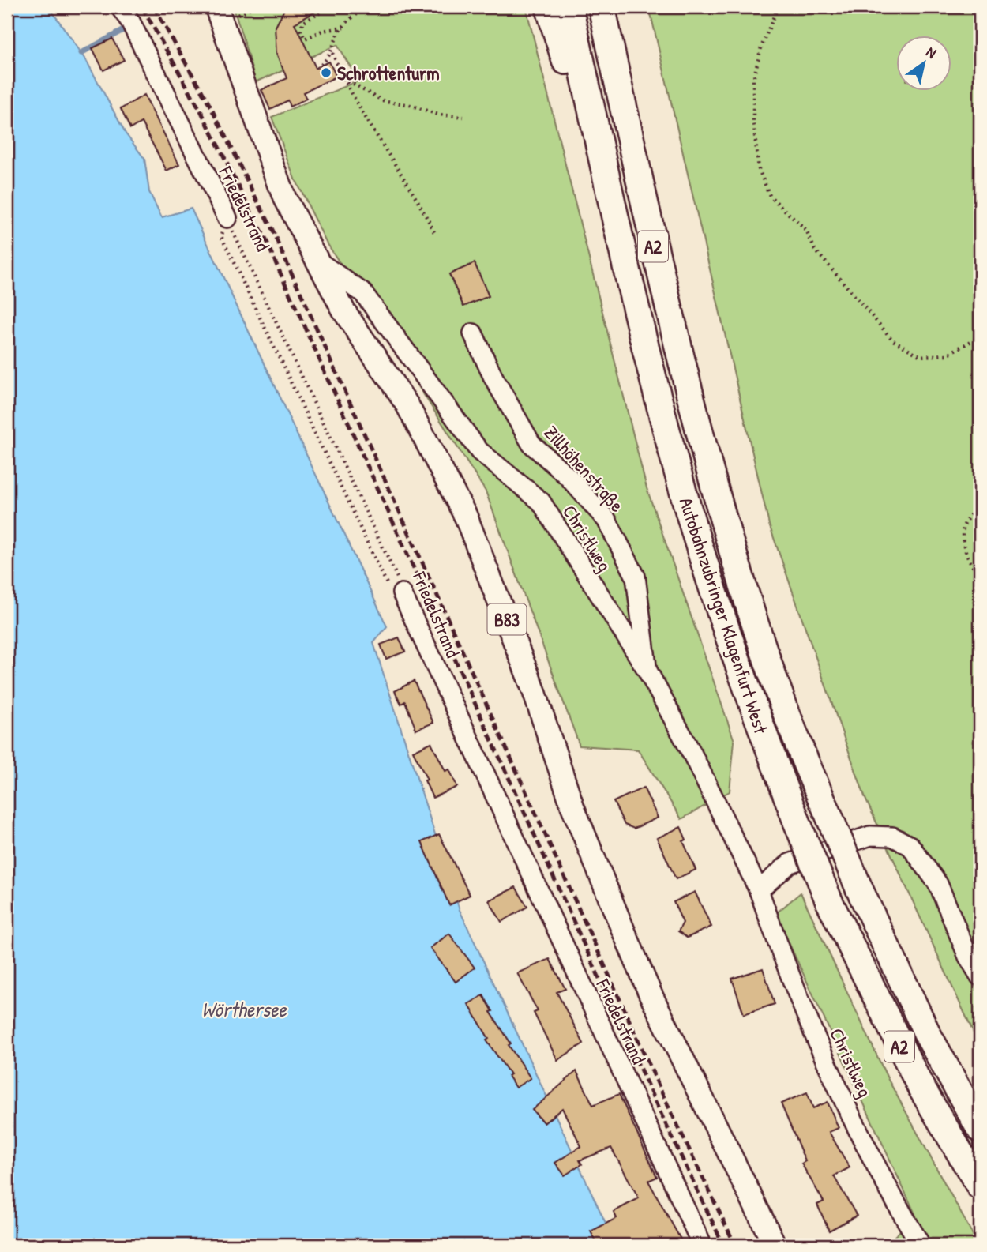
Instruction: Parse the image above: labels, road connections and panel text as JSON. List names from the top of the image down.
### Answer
{
  "streets": {
    "highway": ["A2", "Autobahnzubringer Klagenfurt West"],
    "main road": ["B83"],
    "street": ["Friedelstrand", "Zillhöhenstraße", "Christlweg"]
  },
  "crossings": [
    ["Zillhöhenstraße", "Christlweg"],
    ["Christlweg", "B83"]
  ],
  "water": ["Wörthersee"],
  "places": ["Schrottenturm"],
  "north": "top right"
}
